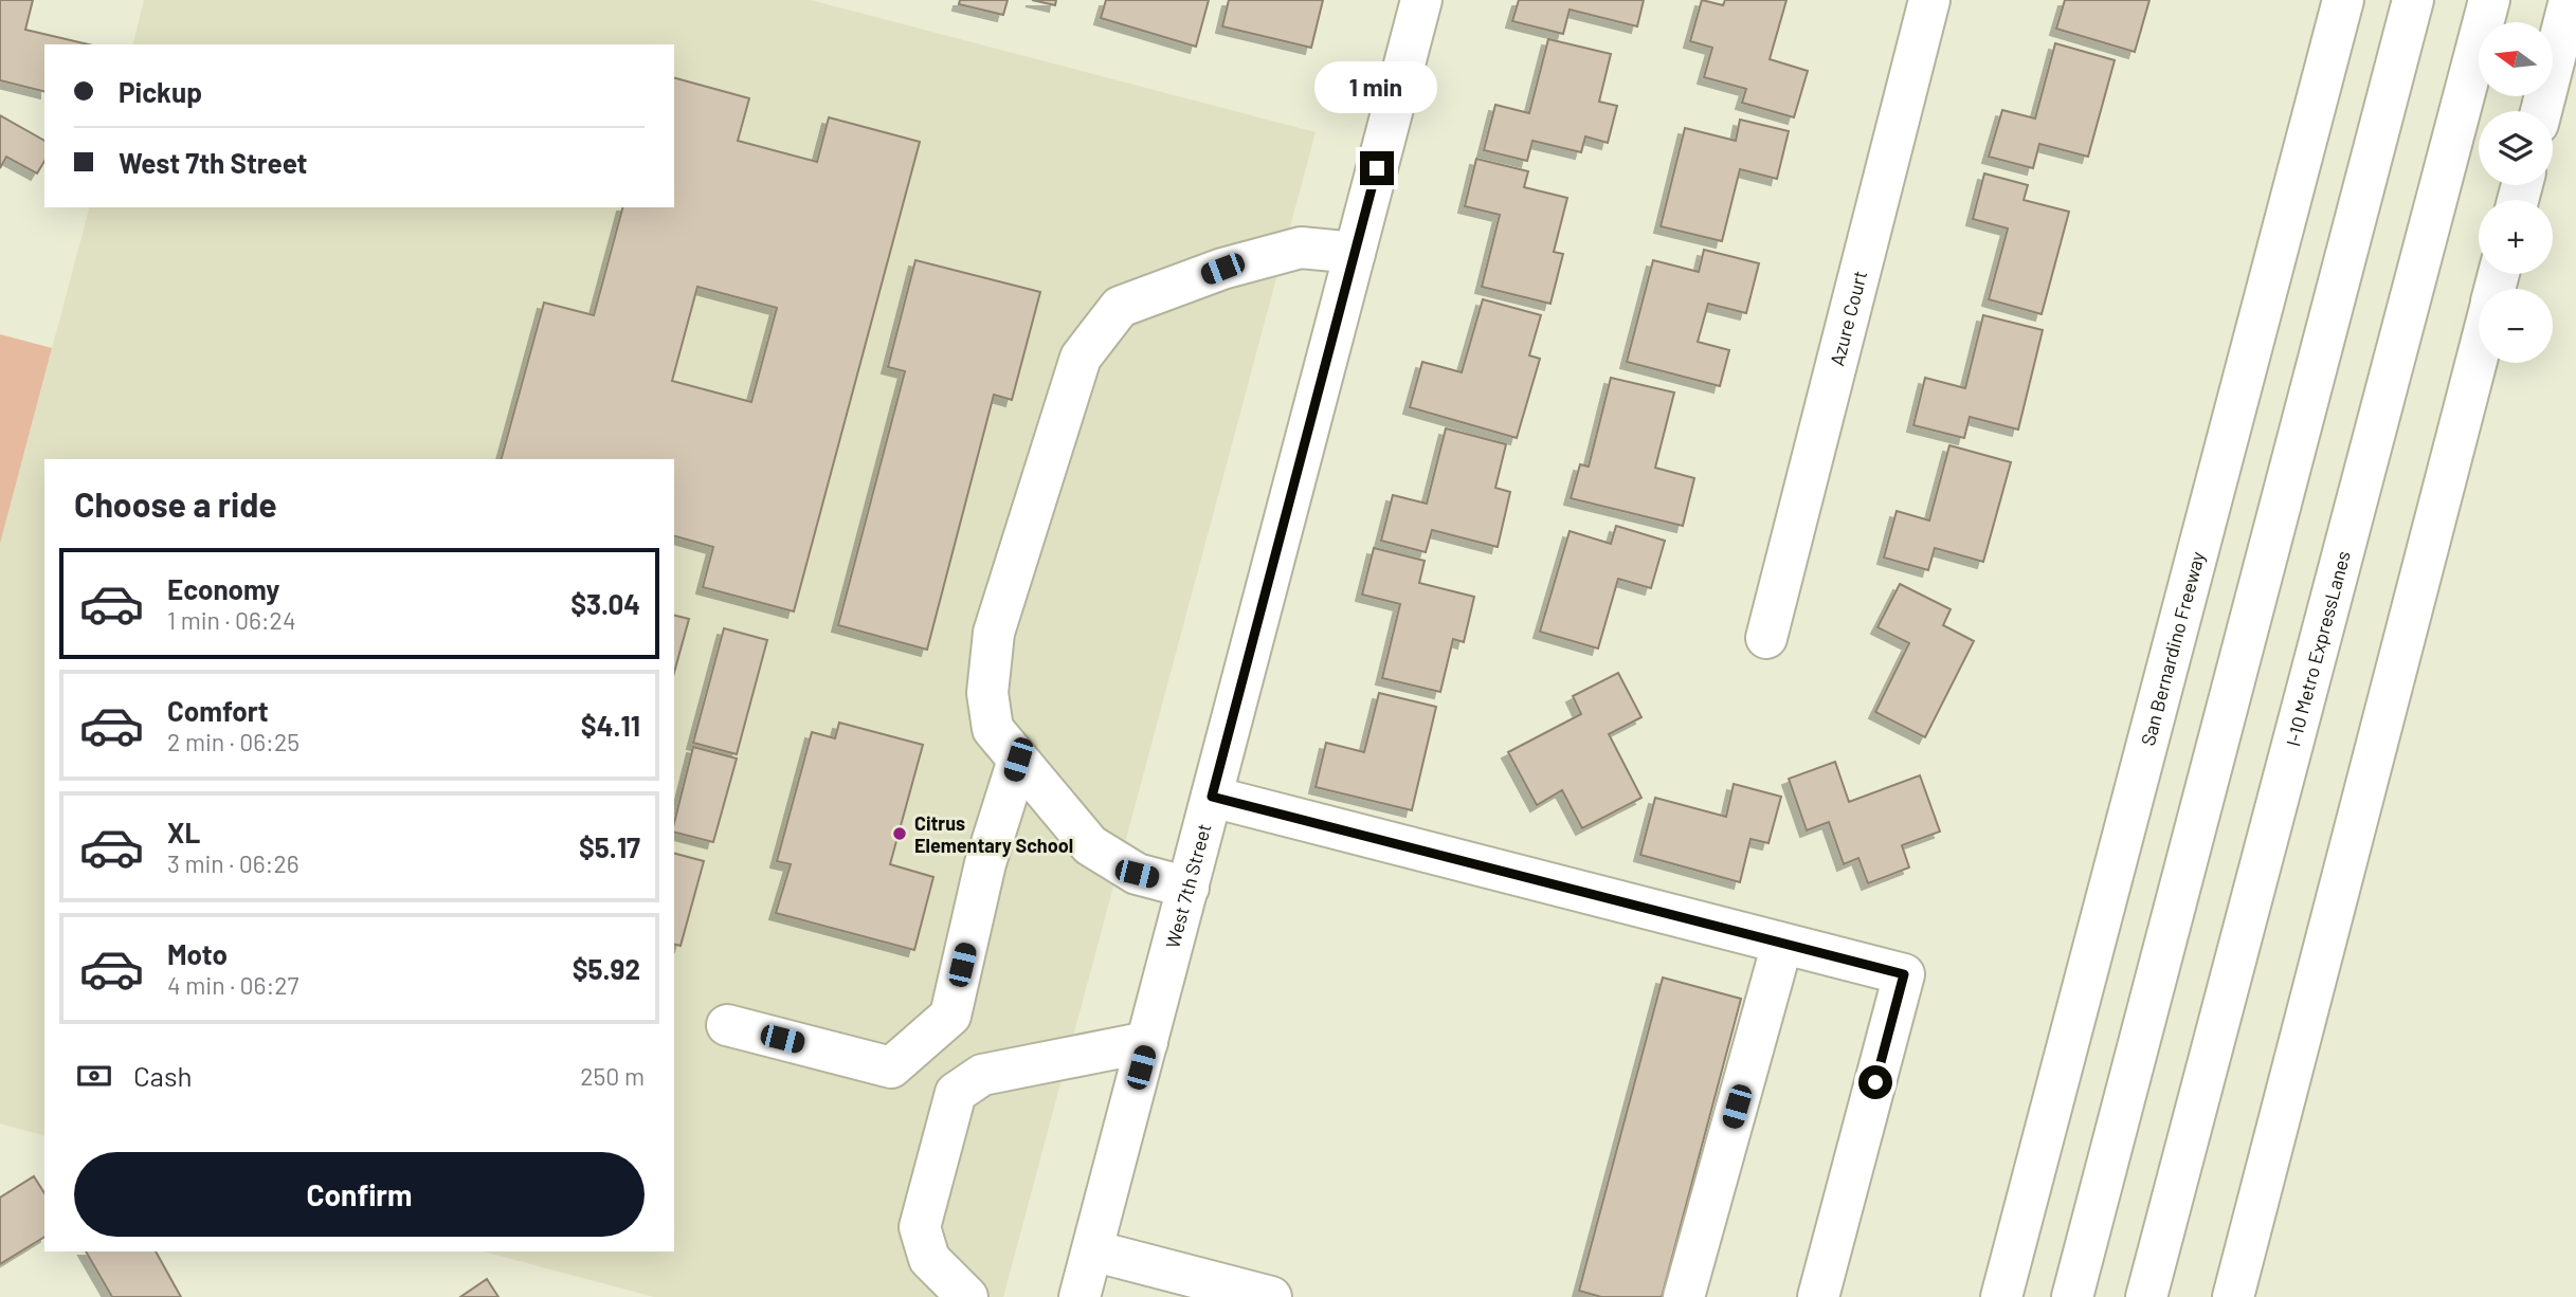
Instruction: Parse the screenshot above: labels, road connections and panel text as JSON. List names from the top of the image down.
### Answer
{
  "streets": {
    "main road": [
      "Azure Court",
      "San Bernardino Freeway",
      "I-10 Metro ExpressLanes",
      "West 7th Street"
    ]
  },
  "places": ["Citrus Elementary School"],
  "north": "left",
  "page": {
    "map_buttons": ["+", "−"],
    "banner": ["Pickup", "West 7th Street"],
    "bubble": "1 min",
    "heading": "Choose a ride",
    "list": [
      {
        "name": "Economy",
        "note": "1 min · 06:24",
        "value": "$3.04"
      },
      {
        "name": "Comfort",
        "note": "2 min · 06:25",
        "value": "$4.11"
      },
      {
        "name": "XL",
        "note": "3 min · 06:26",
        "value": "$5.17"
      },
      {
        "name": "Moto",
        "note": "4 min · 06:27",
        "value": "$5.92"
      }
    ],
    "pay": ["Cash", "250 m"],
    "buttons": "Confirm"
  }
}
